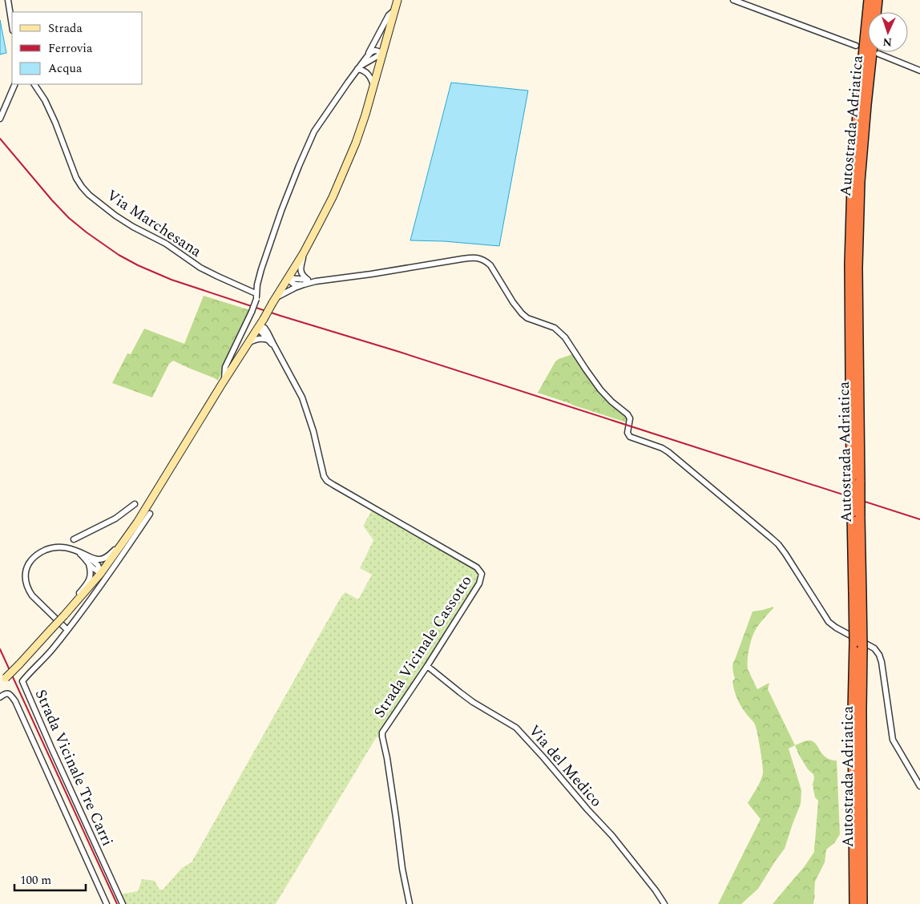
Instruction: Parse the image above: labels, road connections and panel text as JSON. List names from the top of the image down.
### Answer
{
  "streets": {
    "highway": ["Autostrada Adriatica"],
    "street": [
      "Via Marchesana",
      "Strada Vicinale Cassotto",
      "Via del Medico",
      "Strada Vicinale Tre Carri"
    ]
  },
  "crossings": [
    ["Strada Vicinale Cassotto", "Via del Medico"]
  ],
  "legend": ["Strada", "Ferrovia", "Acqua"],
  "scale_bar": "100 m",
  "north": "bottom"
}
